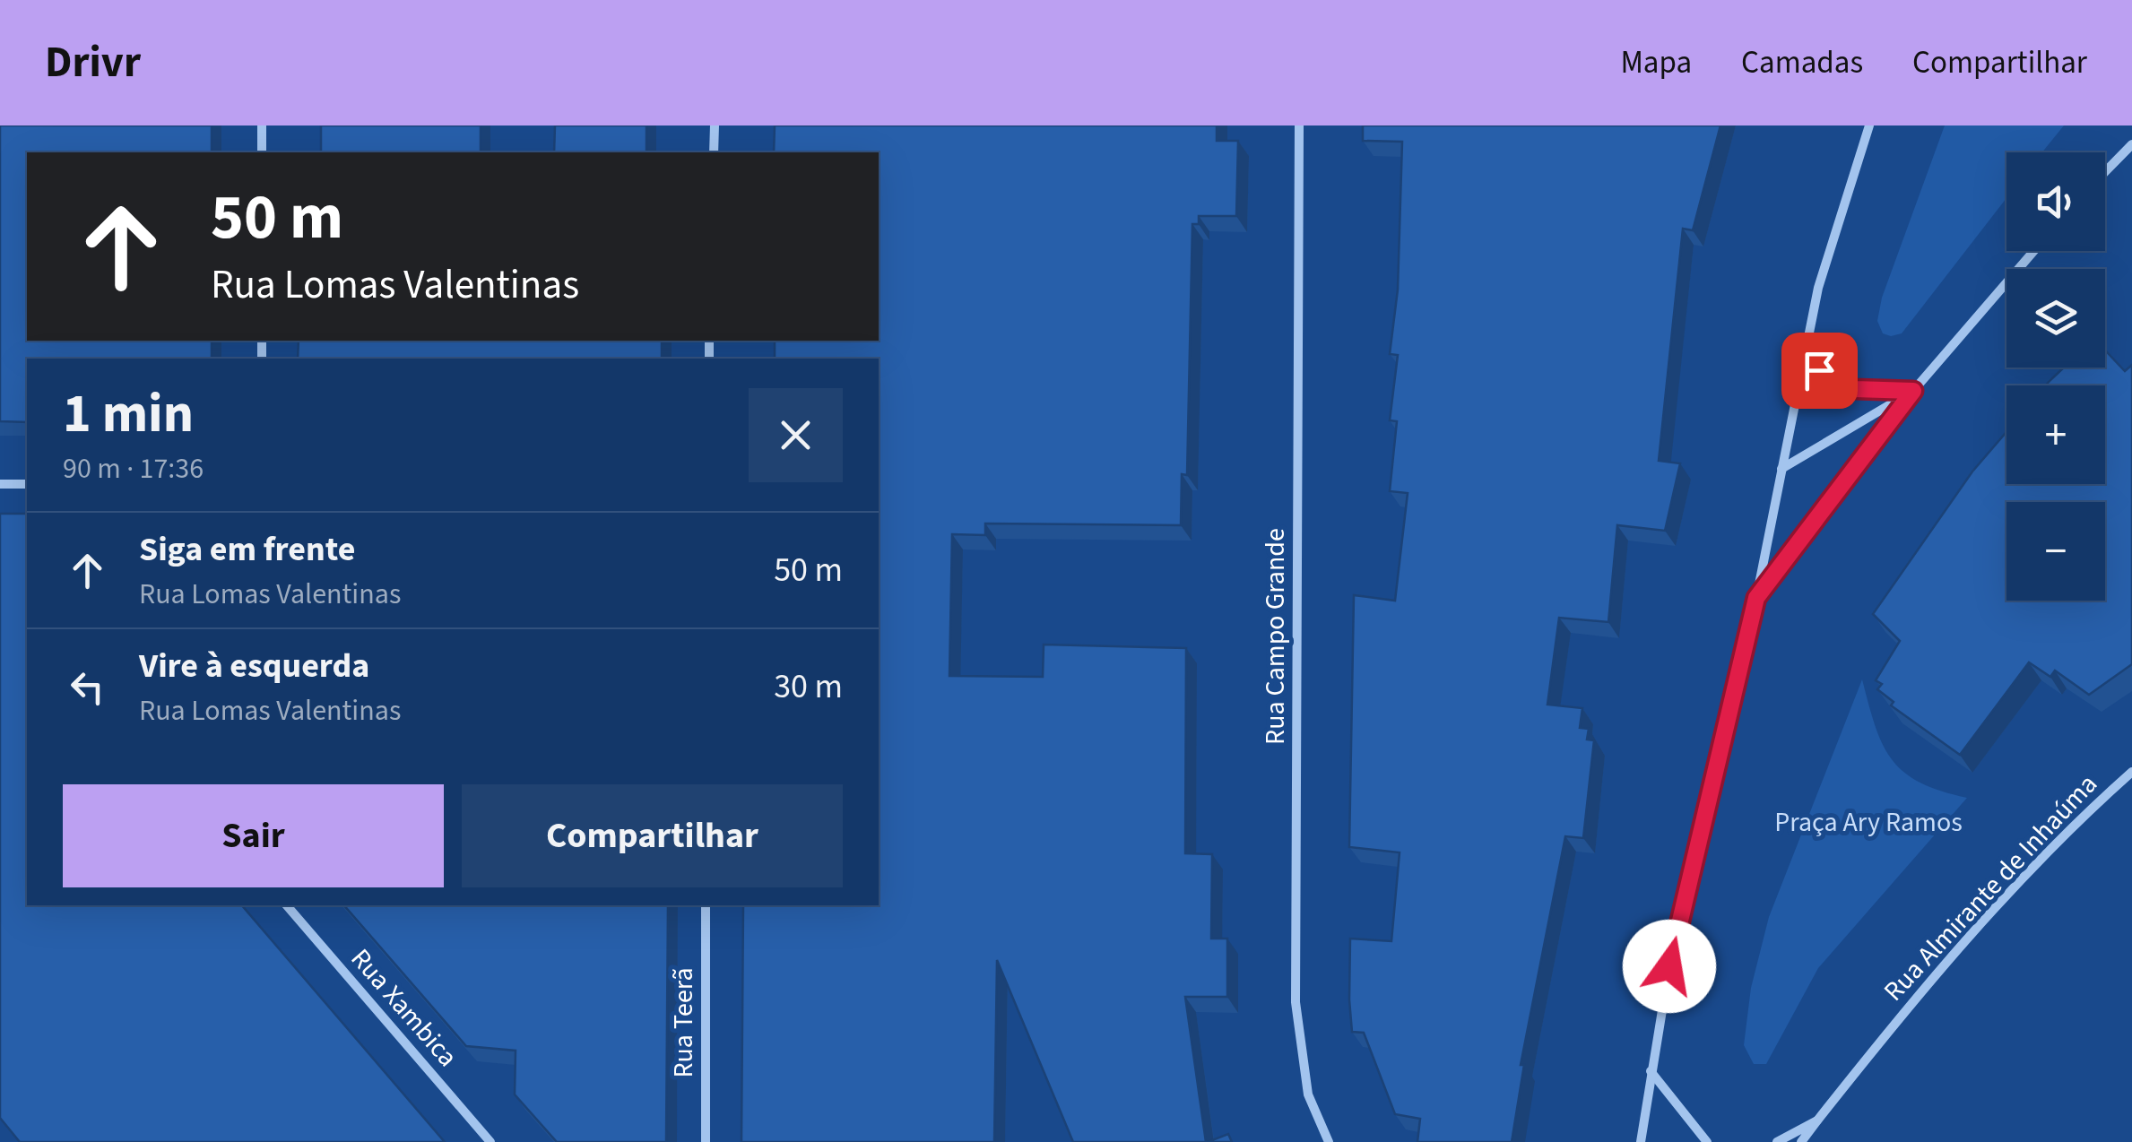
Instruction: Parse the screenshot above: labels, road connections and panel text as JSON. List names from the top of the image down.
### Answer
{
  "streets": {
    "street": [
      "Rua Campo Grande",
      "Rua Almirante de Inhaúma",
      "Rua Xambica",
      "Rua Teerã"
    ]
  },
  "parks": ["Praça Ary Ramos"],
  "page": {
    "header": "Drivr",
    "nav": ["Mapa", "Camadas", "Compartilhar"],
    "map_buttons": ["+", "−"],
    "turn": ["50 m", "Rua Lomas Valentinas"],
    "heading": ["1 min", "90 m · 17:36"],
    "list": [
      {
        "name": "Siga em frente",
        "note": "Rua Lomas Valentinas",
        "value": "50 m"
      },
      {
        "name": "Vire à esquerda",
        "note": "Rua Lomas Valentinas",
        "value": "30 m"
      }
    ],
    "buttons": ["Sair", "Compartilhar"]
  }
}
